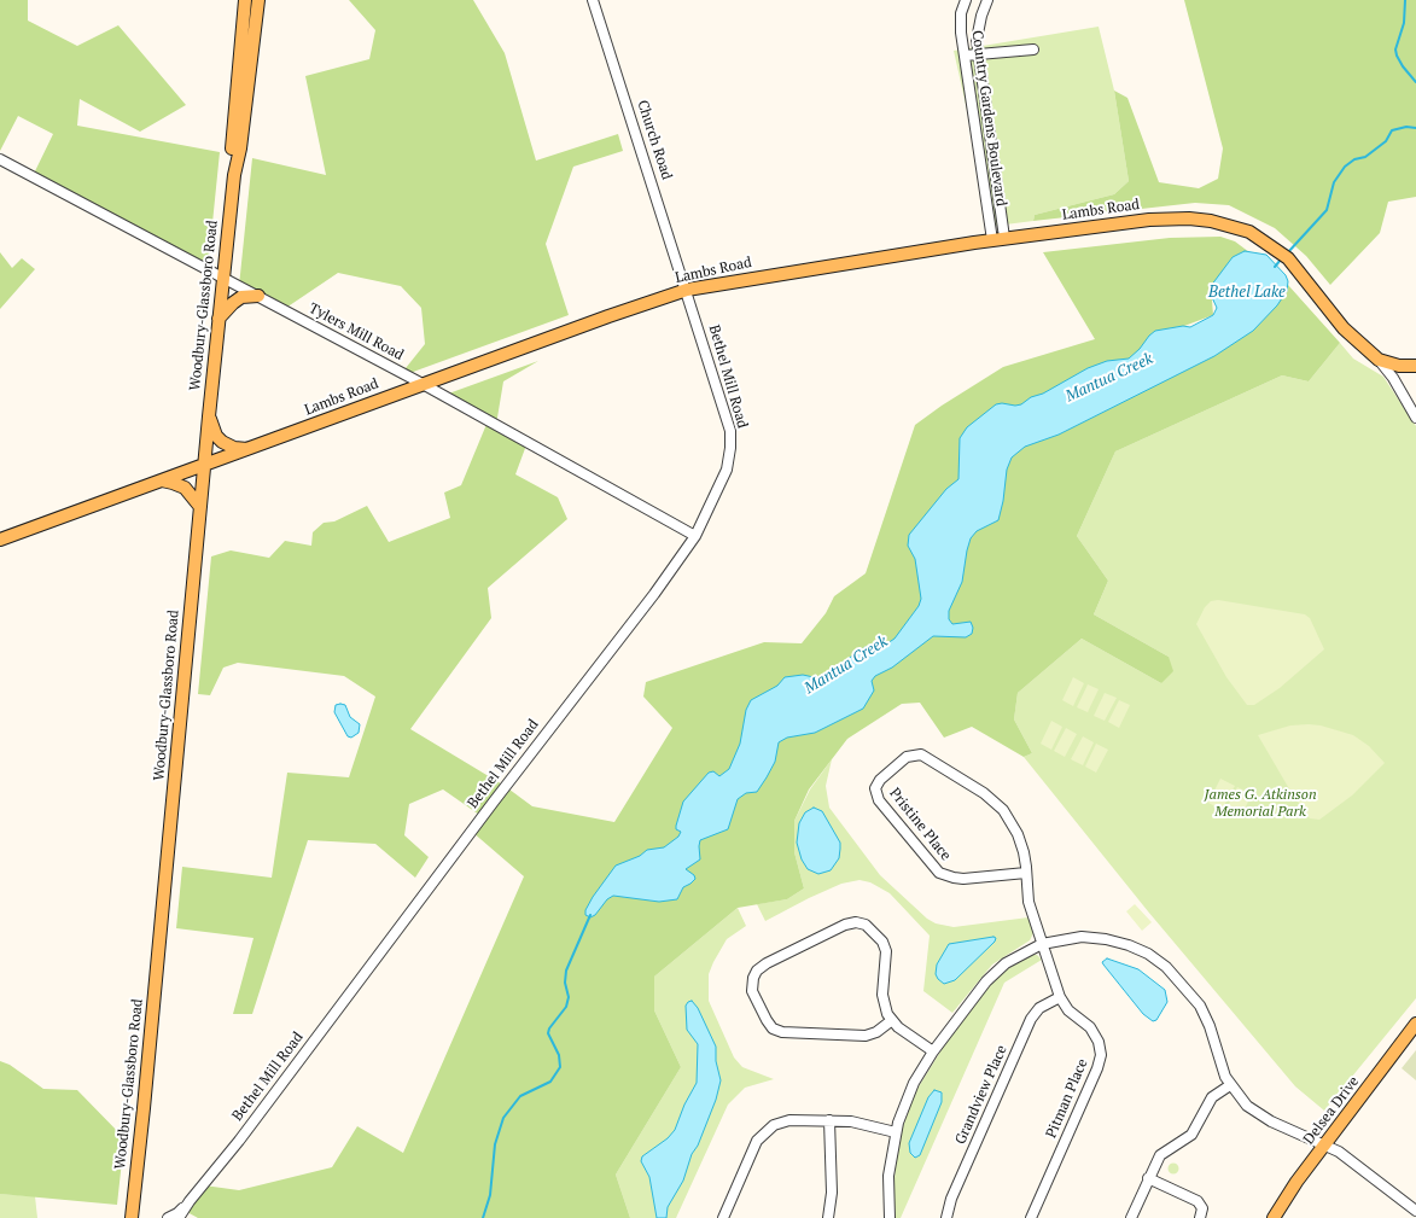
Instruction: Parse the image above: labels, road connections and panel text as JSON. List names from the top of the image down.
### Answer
{
  "streets": {
    "main road": ["Lambs Road", "Woodbury-Glassboro Road", "Delsea Drive"],
    "street": [
      "Country Gardens Boulevard",
      "Church Road",
      "Tylers Mill Road",
      "Bethel Mill Road",
      "Pristine Place",
      "Grandview Place",
      "Pitman Place"
    ]
  },
  "crossings": [
    ["Country Gardens Boulevard", "Lambs Road"],
    ["Church Road", "Lambs Road"],
    ["Church Road", "Bethel Mill Road"],
    ["Lambs Road", "Woodbury-Glassboro Road"],
    ["Lambs Road", "Tylers Mill Road"],
    ["Lambs Road", "Bethel Mill Road"],
    ["Woodbury-Glassboro Road", "Tylers Mill Road"],
    ["Tylers Mill Road", "Bethel Mill Road"],
    ["Pristine Place", "Pitman Place"],
    ["Grandview Place", "Pitman Place"]
  ],
  "water": ["Bethel Lake", "Mantua Creek"],
  "parks": ["James G. Atkinson Memorial Park"]
}
